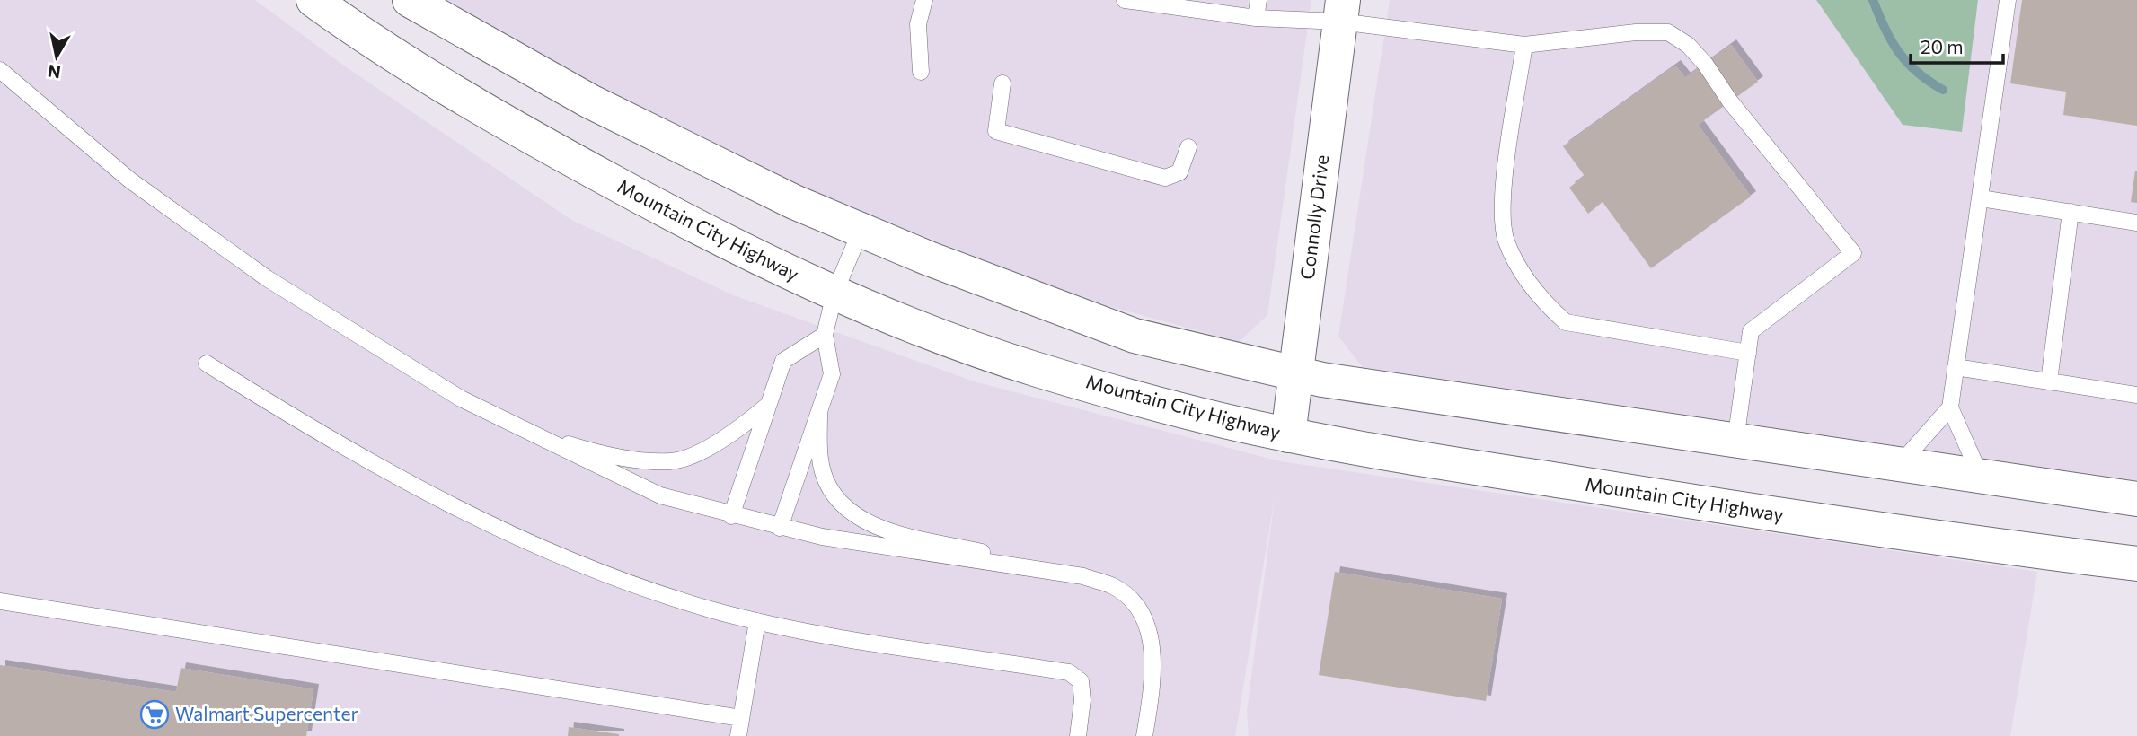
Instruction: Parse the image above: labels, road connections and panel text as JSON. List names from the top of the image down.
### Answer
{
  "streets": {
    "main road": ["Connolly Drive", "Mountain City Highway"]
  },
  "crossings": [
    ["Connolly Drive", "Mountain City Highway"]
  ],
  "places": {
    "supermarket": ["Walmart Supercenter"]
  },
  "scale_bar": "20 m",
  "north": "bottom"
}
